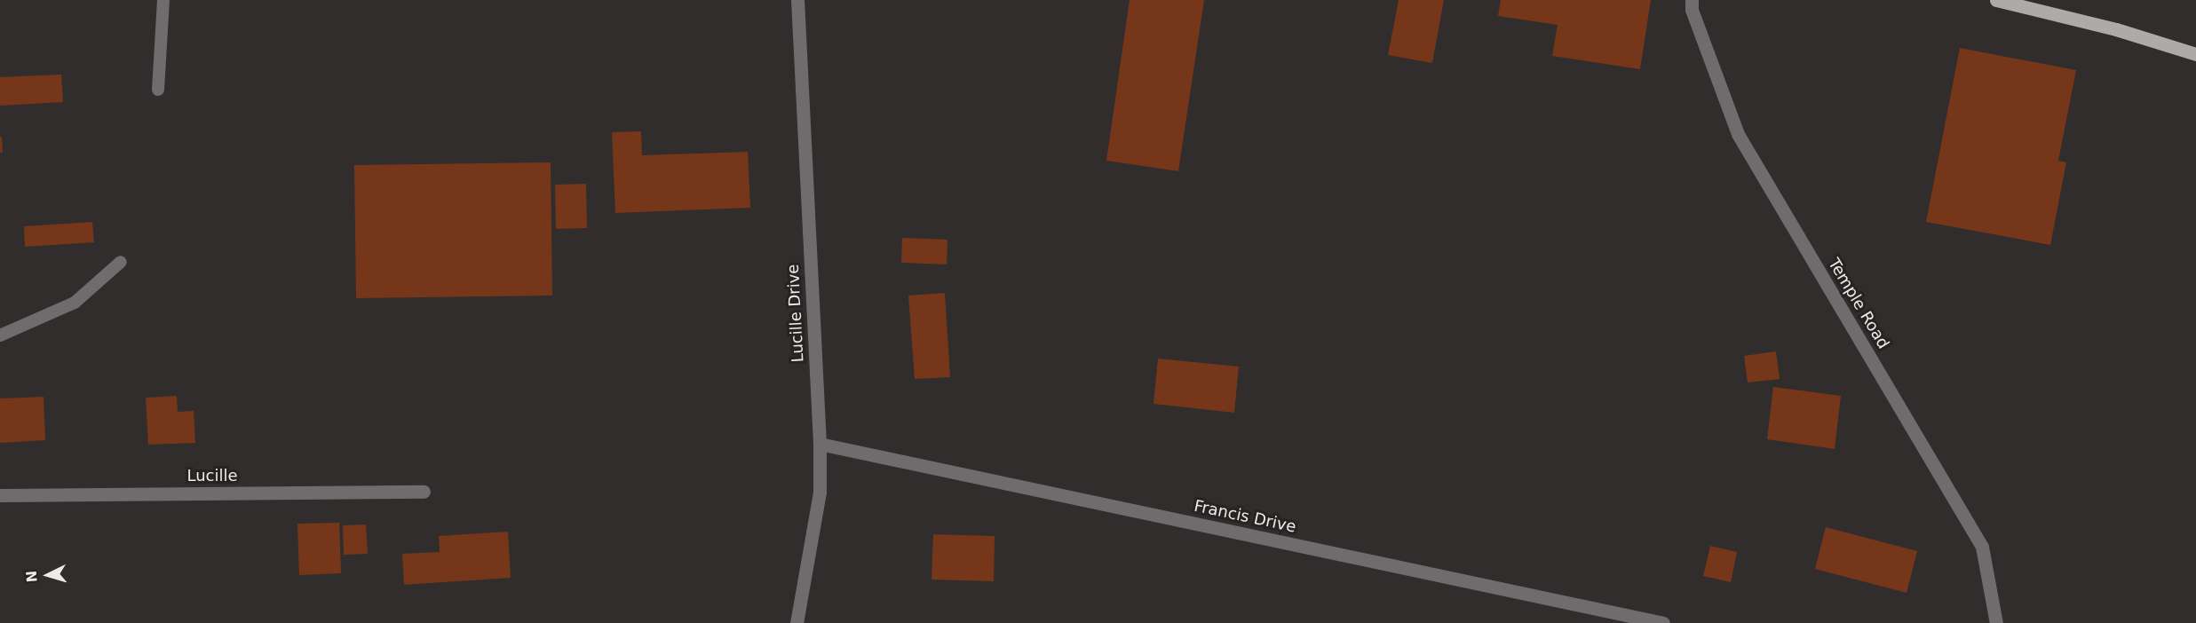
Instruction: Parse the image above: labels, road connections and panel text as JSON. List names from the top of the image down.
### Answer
{
  "streets": {
    "street": [
      "Temple Road",
      "Lucille Drive",
      "Lucille",
      "Francis Drive"
    ]
  },
  "crossings": [
    ["Lucille Drive", "Francis Drive"]
  ],
  "north": "left"
}
